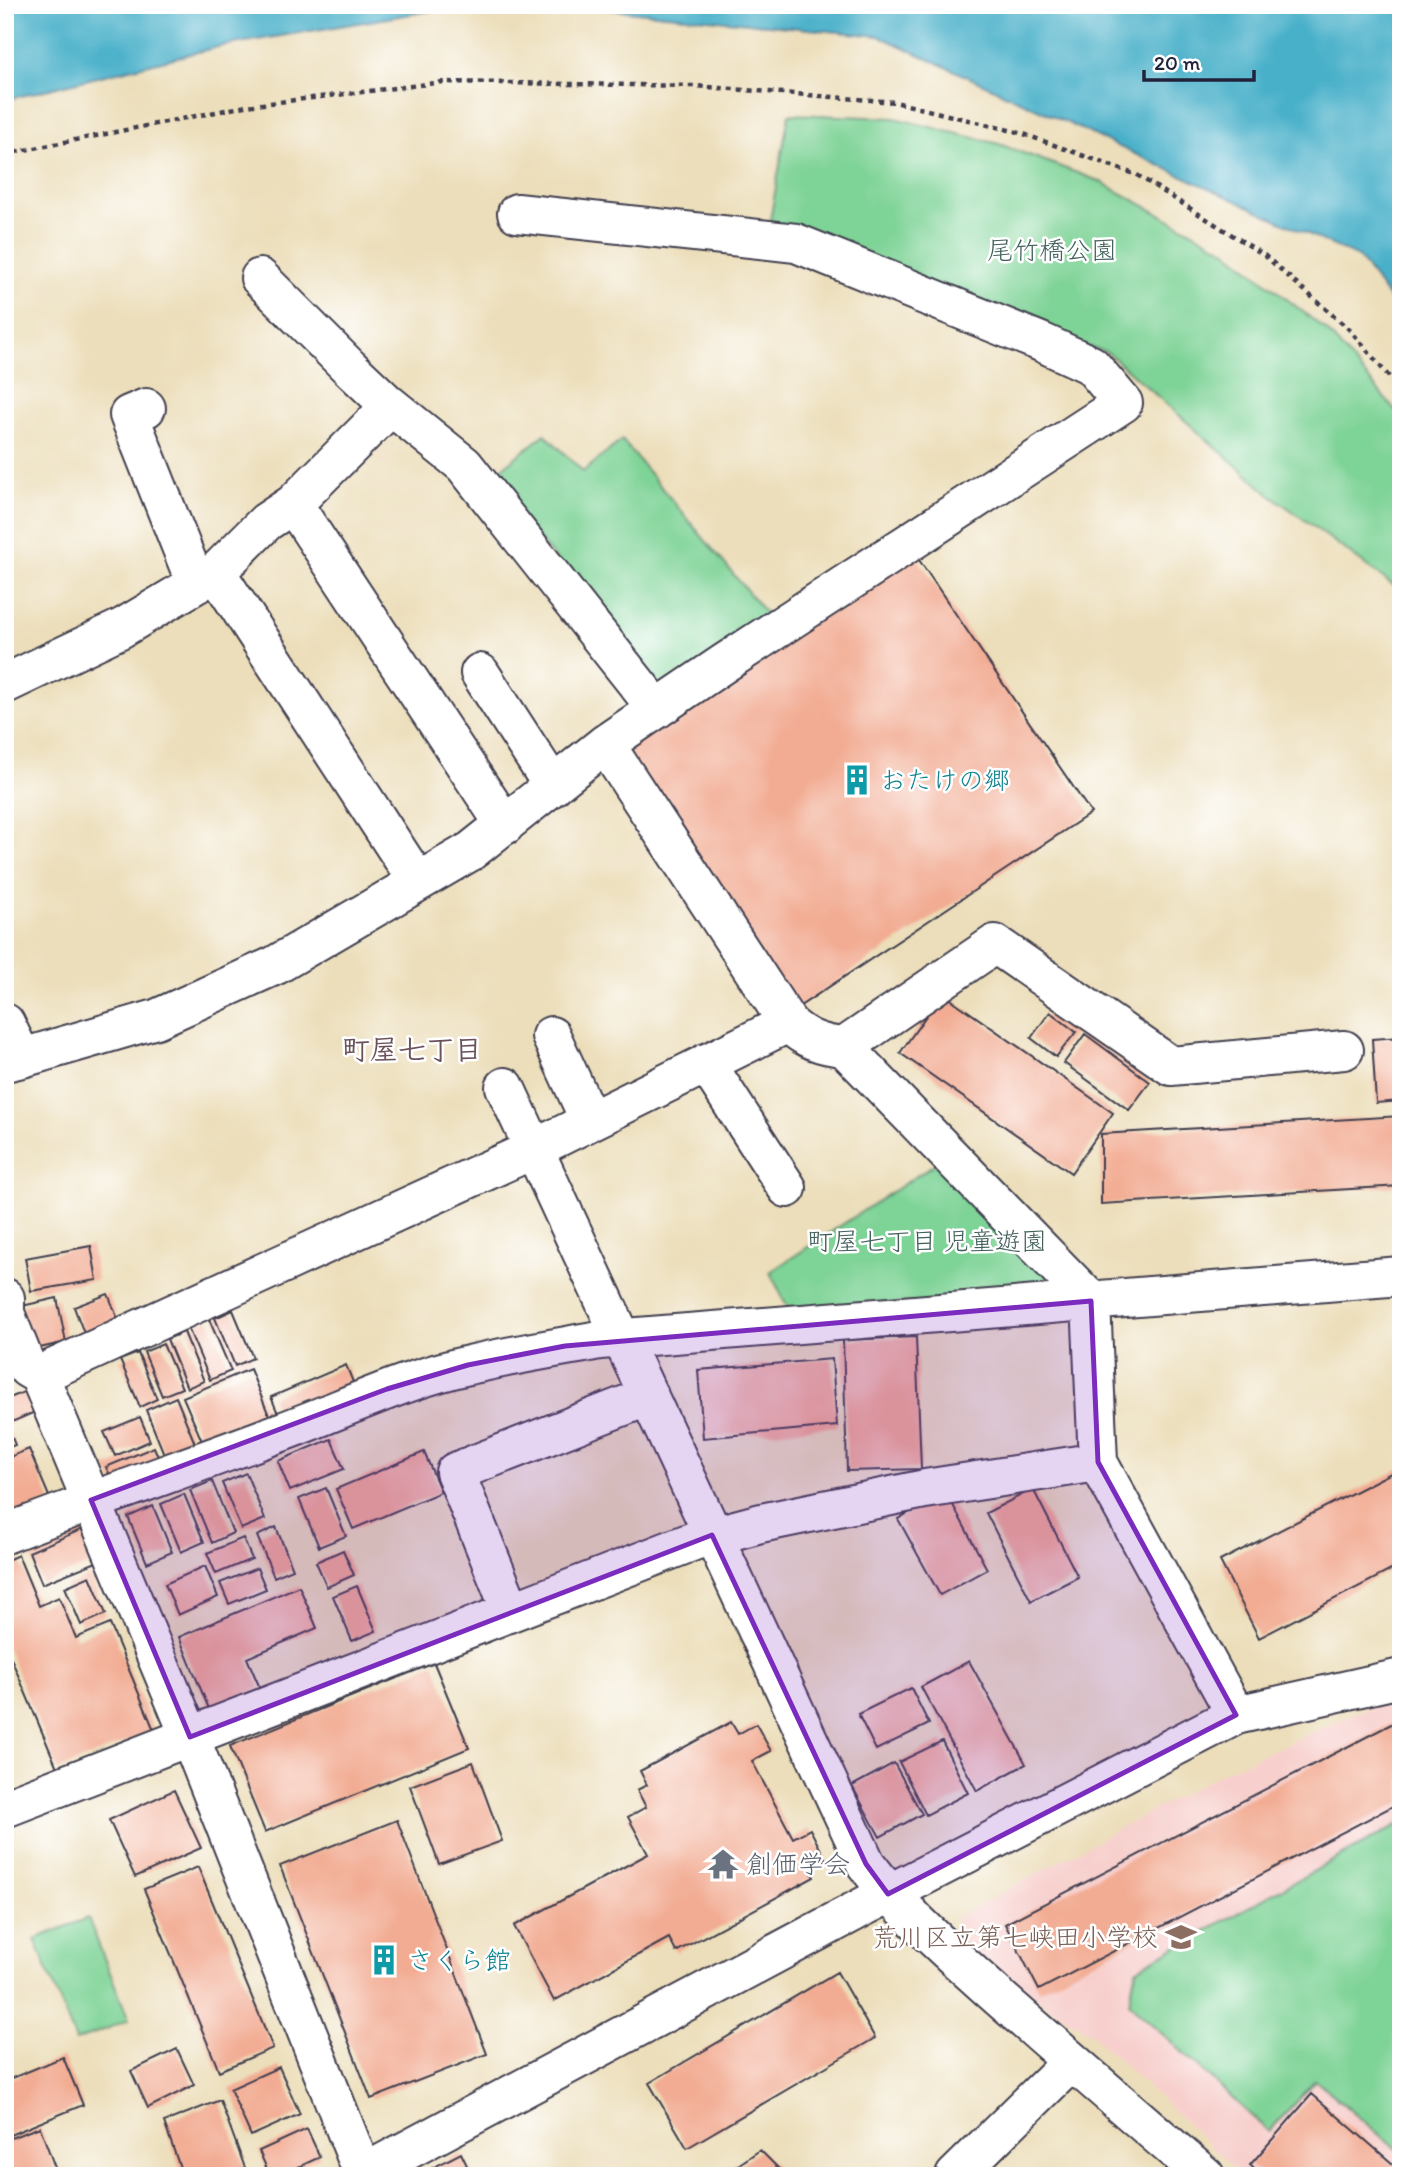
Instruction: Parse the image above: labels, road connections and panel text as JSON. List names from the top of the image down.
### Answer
{
  "districts": ["町屋七丁目"],
  "parks": ["尾竹橋公園", "町屋七丁目 児童遊園"],
  "places": {
    "building": ["おたけの郷", "さくら館"],
    "temple": ["創価学会"],
    "school or university": ["荒川区立第七峡田小学校"]
  },
  "scale_bar": "20 m"
}
